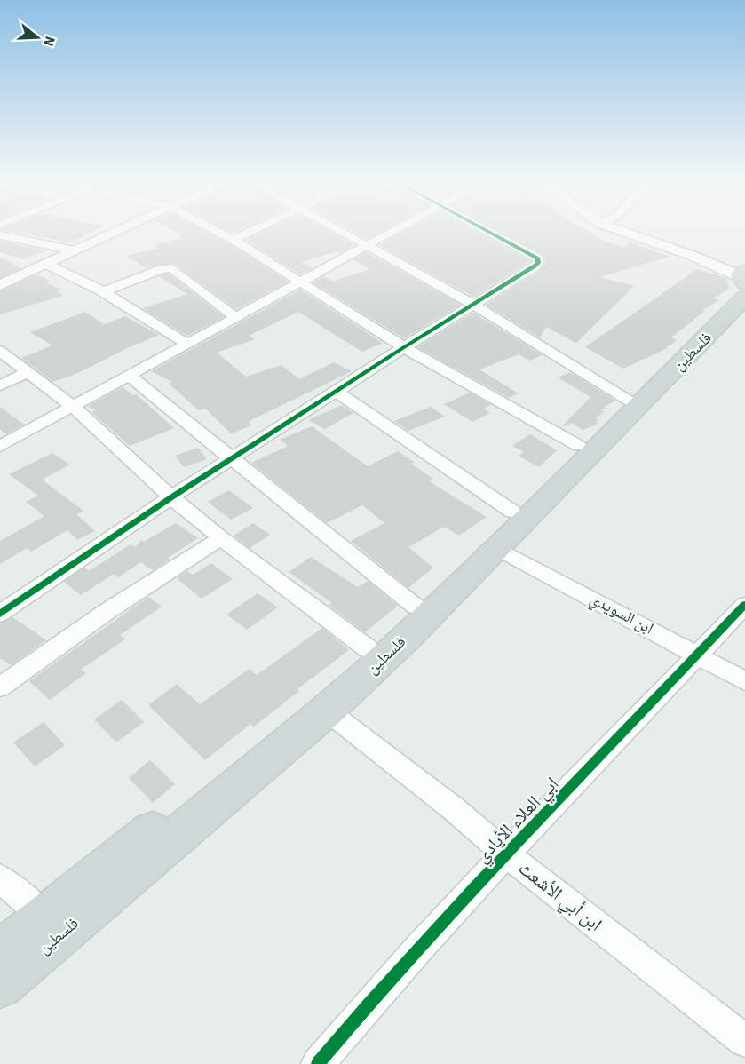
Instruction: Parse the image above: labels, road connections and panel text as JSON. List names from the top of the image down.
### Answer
{
  "streets": {
    "main road": ["فلسطين"],
    "street": ["ابن السويدي", "ابي العلاء الأيادي", "ابن أبي الأشعث"]
  },
  "crossings": [
    ["فلسطين", "ابن السويدي"],
    ["فلسطين", "ابن أبي الأشعث"],
    ["ابن السويدي", "ابي العلاء الأيادي"],
    ["ابي العلاء الأيادي", "ابن أبي الأشعث"]
  ],
  "north": "right"
}
